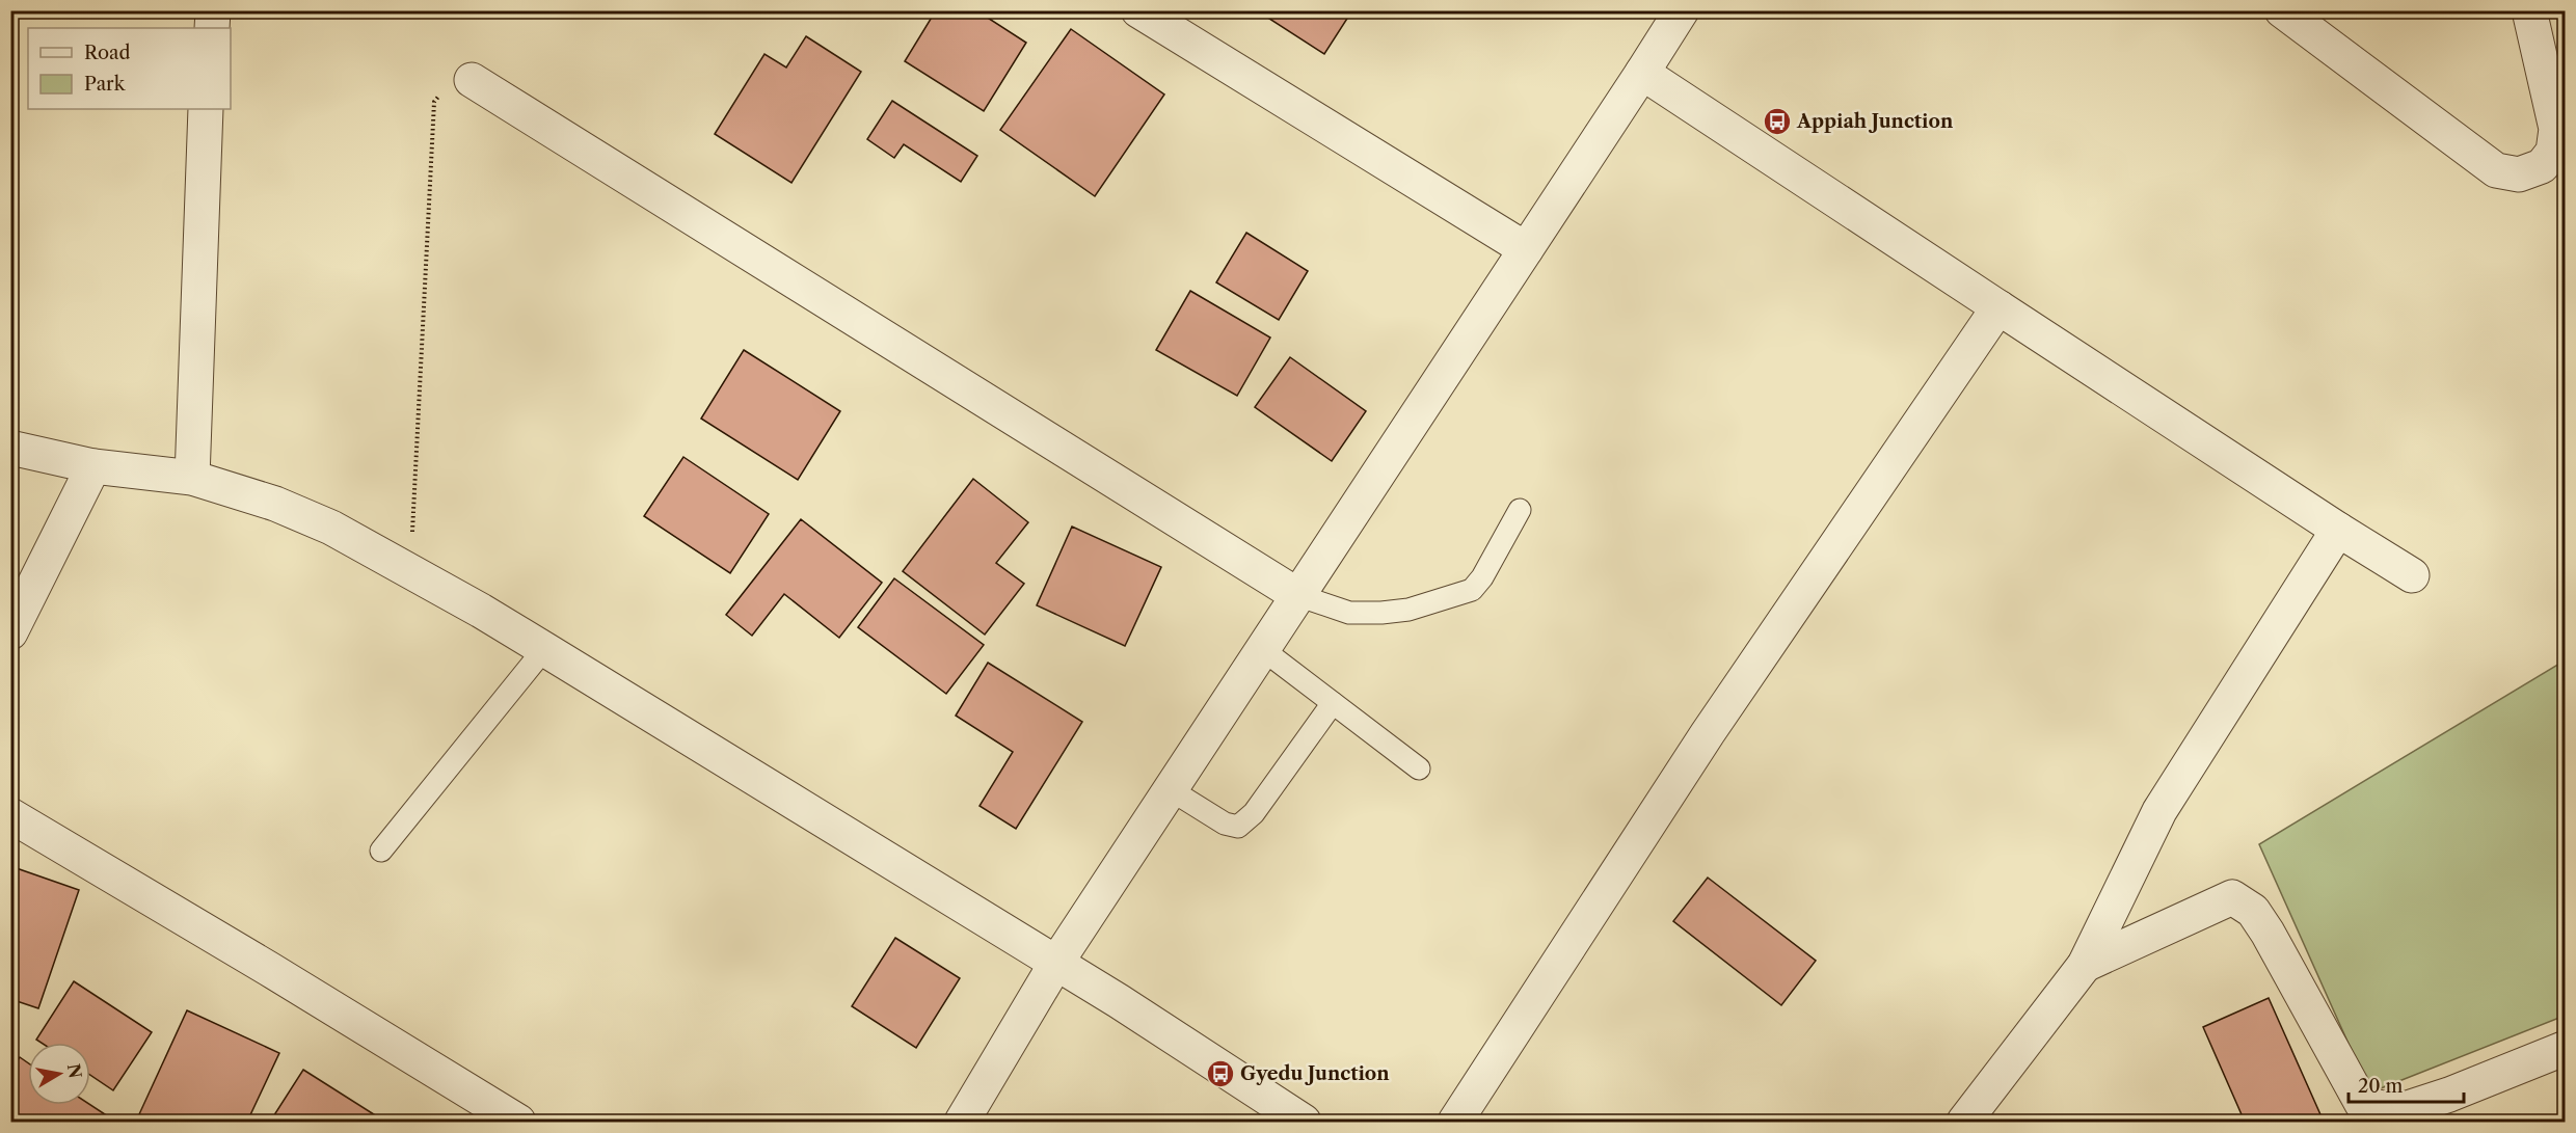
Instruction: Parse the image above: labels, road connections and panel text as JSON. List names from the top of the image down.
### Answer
{
  "places": {
    "bus stop": ["Appiah Junction", "Gyedu Junction"]
  },
  "legend": ["Road", "Park"],
  "scale_bar": "20 m",
  "north": "right"
}
